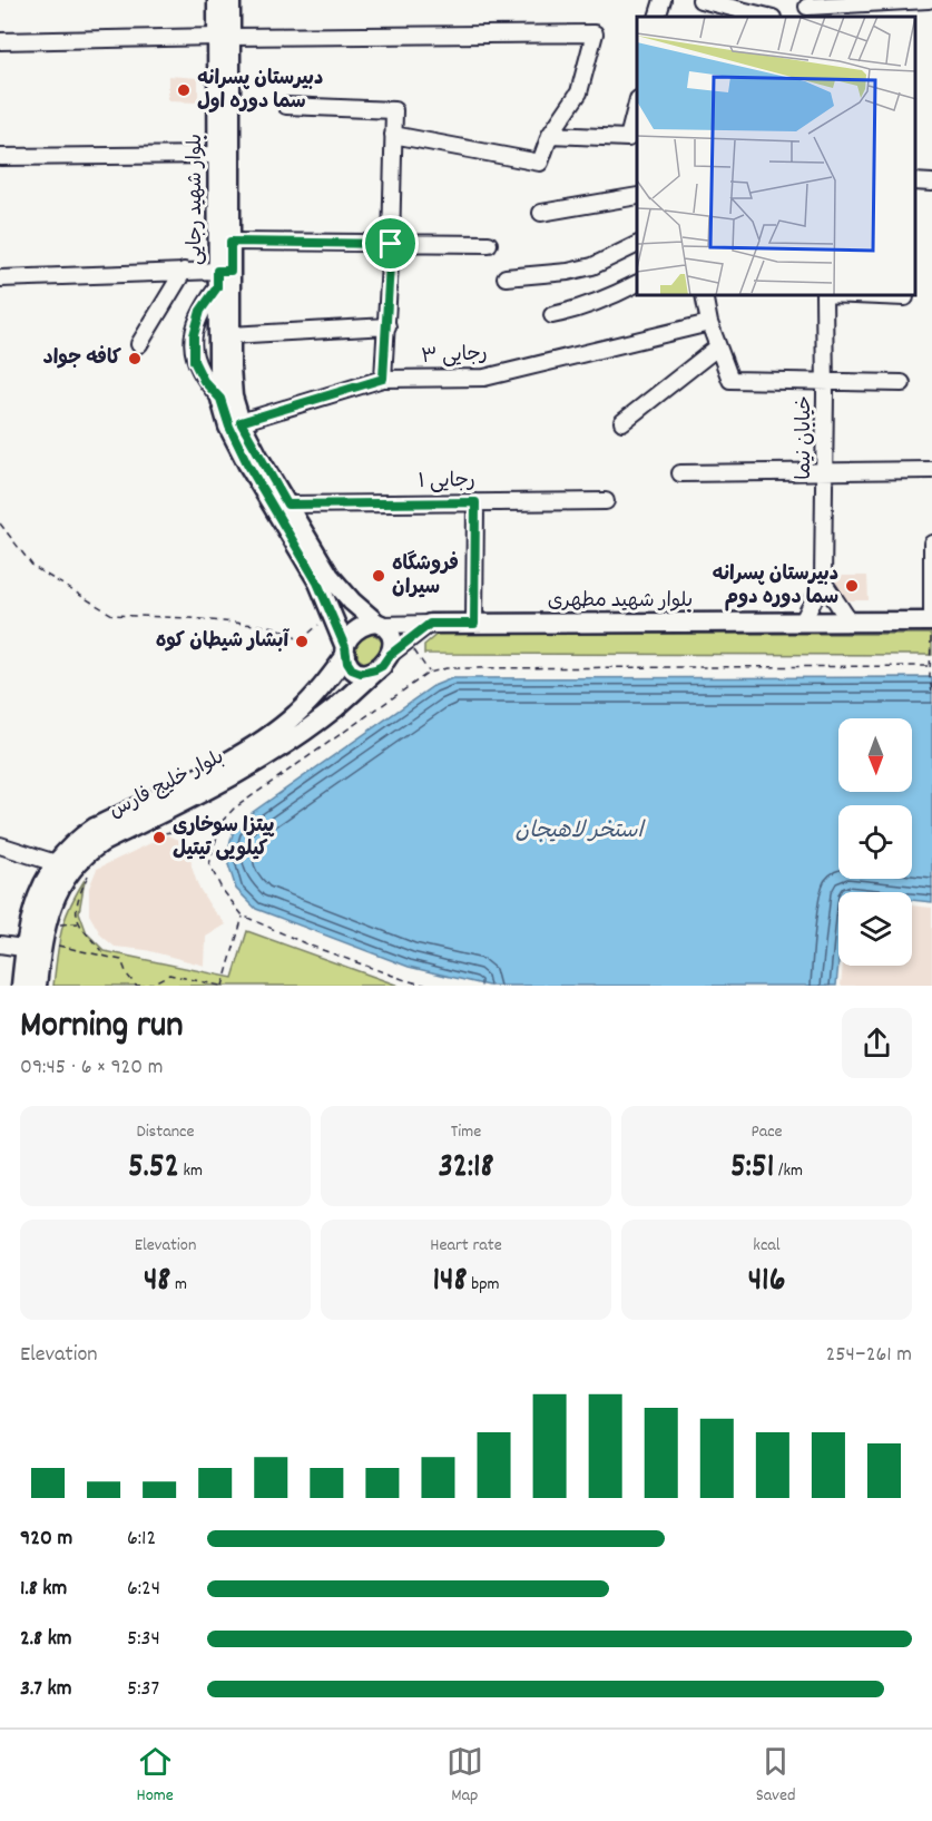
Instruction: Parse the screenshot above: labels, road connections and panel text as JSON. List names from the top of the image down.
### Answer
{
  "streets": {
    "main road": ["بلوار شهید رجایی", "بلوار شهید مطهری", "بلوار خلیج فارس"],
    "street": ["رجایی ۳", "خیابان نیما", "رجایی ۱"]
  },
  "crossings": [
    ["بلوار شهید رجایی", "رجایی ۳"],
    ["بلوار شهید رجایی", "رجایی ۱"],
    ["بلوار شهید رجایی", "بلوار خلیج فارس"],
    ["خیابان نیما", "بلوار شهید مطهری"]
  ],
  "water": ["استخر لاهیجان"],
  "places": [
    "دبیرستان پسرانه سما دوره اول",
    "کافه جواد",
    "فروشگاه سیران",
    "دبیرستان پسرانه سما دوره دوم",
    "آبشار شیطان کوه",
    "پیتزا سوخاری کیلویی تیتیل"
  ],
  "north": "bottom",
  "page": {
    "heading": ["Morning run", "09:45 · 6 × 920 m"],
    "stats": [
      ["Distance", "5.52 km"],
      ["Time", "32:18"],
      ["Pace", "5:51 /km"],
      ["Elevation", "48 m"],
      ["Heart rate", "148 bpm"],
      ["kcal", "416"]
    ],
    "chart": ["Elevation", "254–261 m"],
    "list": [
      {
        "name": "920 m",
        "note": "6:12"
      },
      {
        "name": "1.8 km",
        "note": "6:24"
      },
      {
        "name": "2.8 km",
        "note": "5:34"
      },
      {
        "name": "3.7 km",
        "note": "5:37"
      }
    ],
    "tabs": ["Home", "Map", "Saved"]
  }
}
